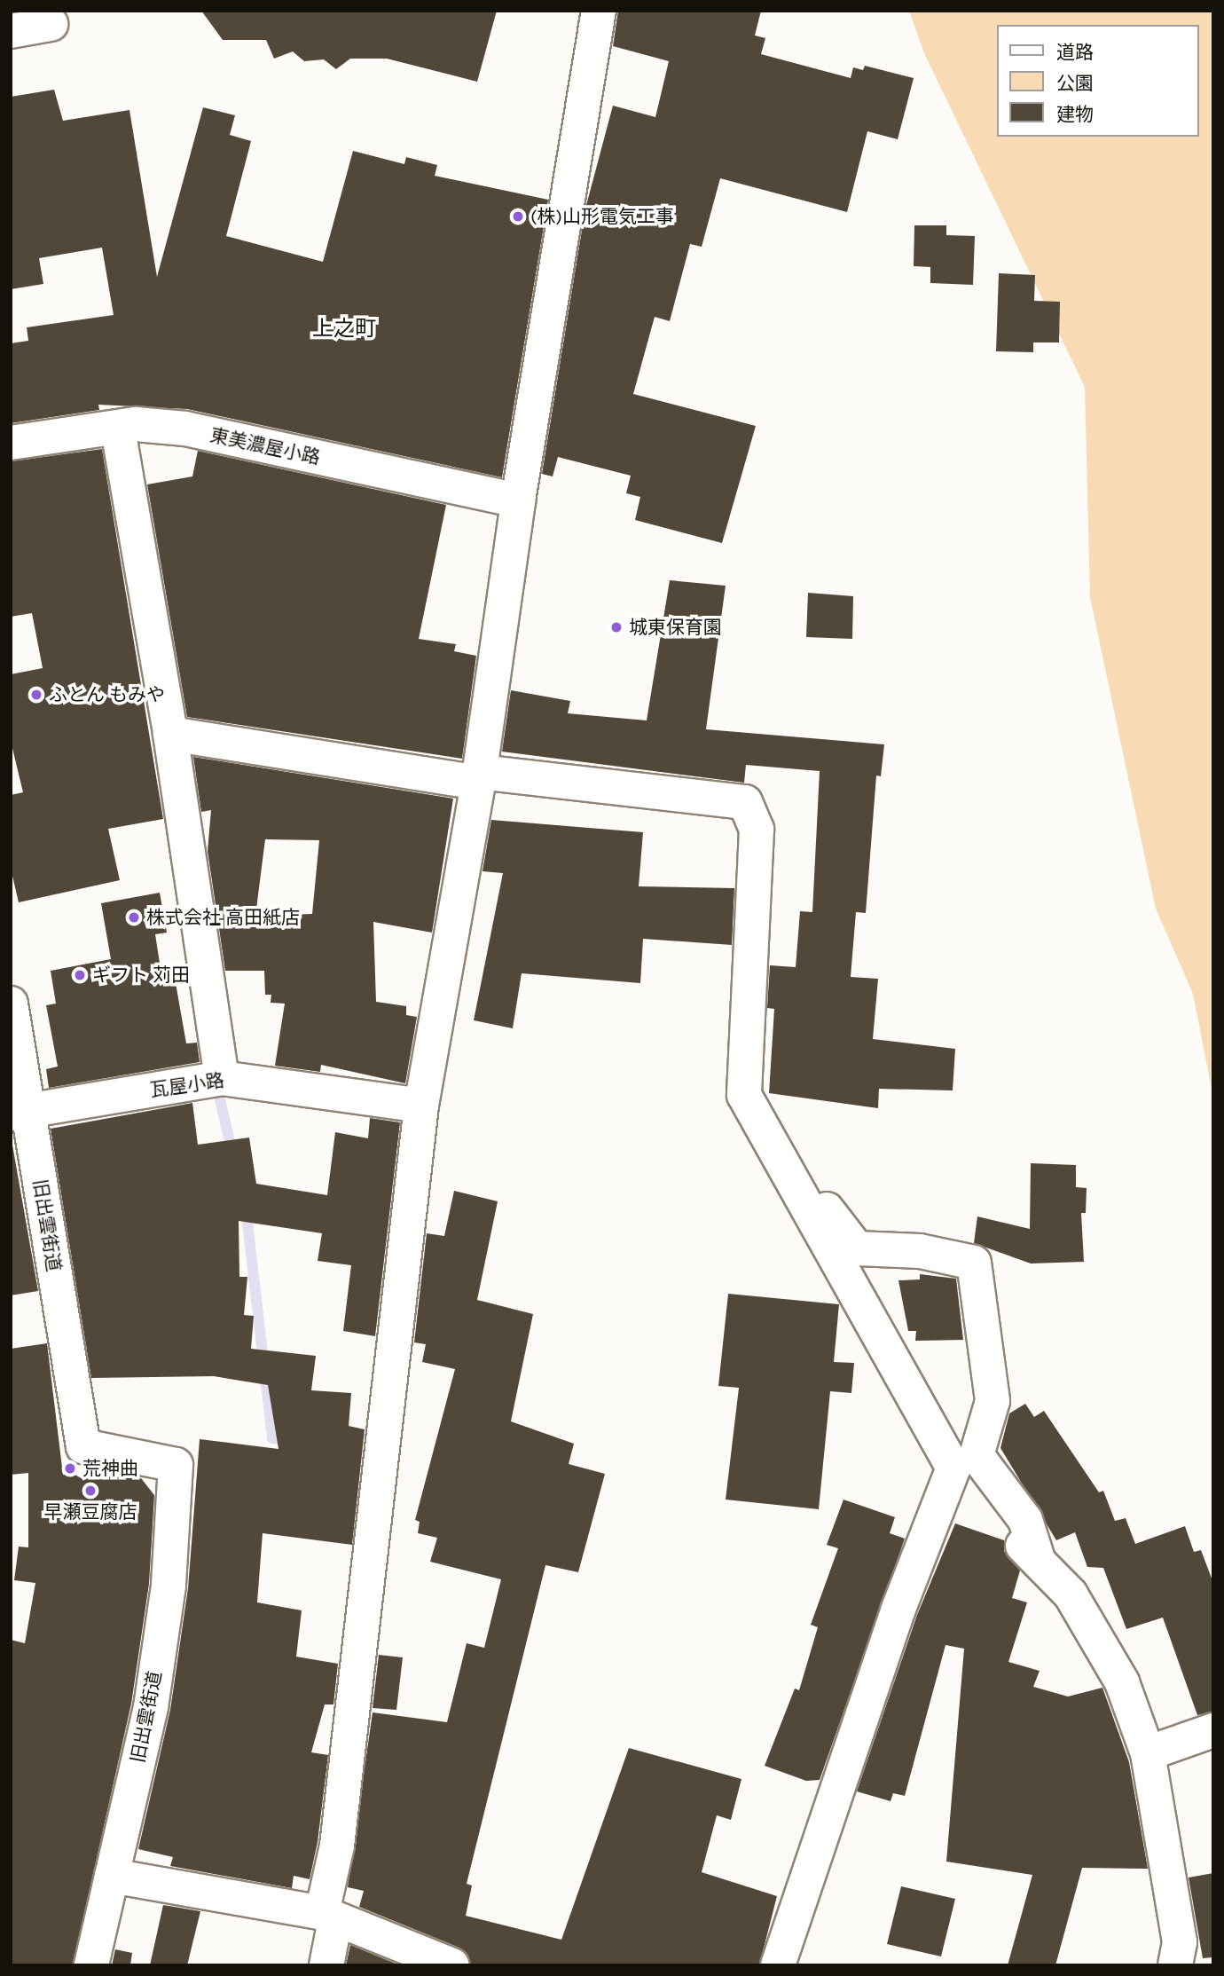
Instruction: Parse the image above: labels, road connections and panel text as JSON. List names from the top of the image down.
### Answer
{
  "streets": {
    "street": ["東美濃屋小路", "瓦屋小路", "旧出雲街道"]
  },
  "crossings": [
    ["瓦屋小路", "旧出雲街道"]
  ],
  "districts": ["上之町"],
  "places": [
    "(株)山形電気工事",
    "城東保育園",
    "ふとん もみや",
    "株式会社 高田紙店",
    "ギフト 苅田",
    "荒神曲",
    "早瀬豆腐店"
  ],
  "legend": ["道路", "公園", "建物"]
}
